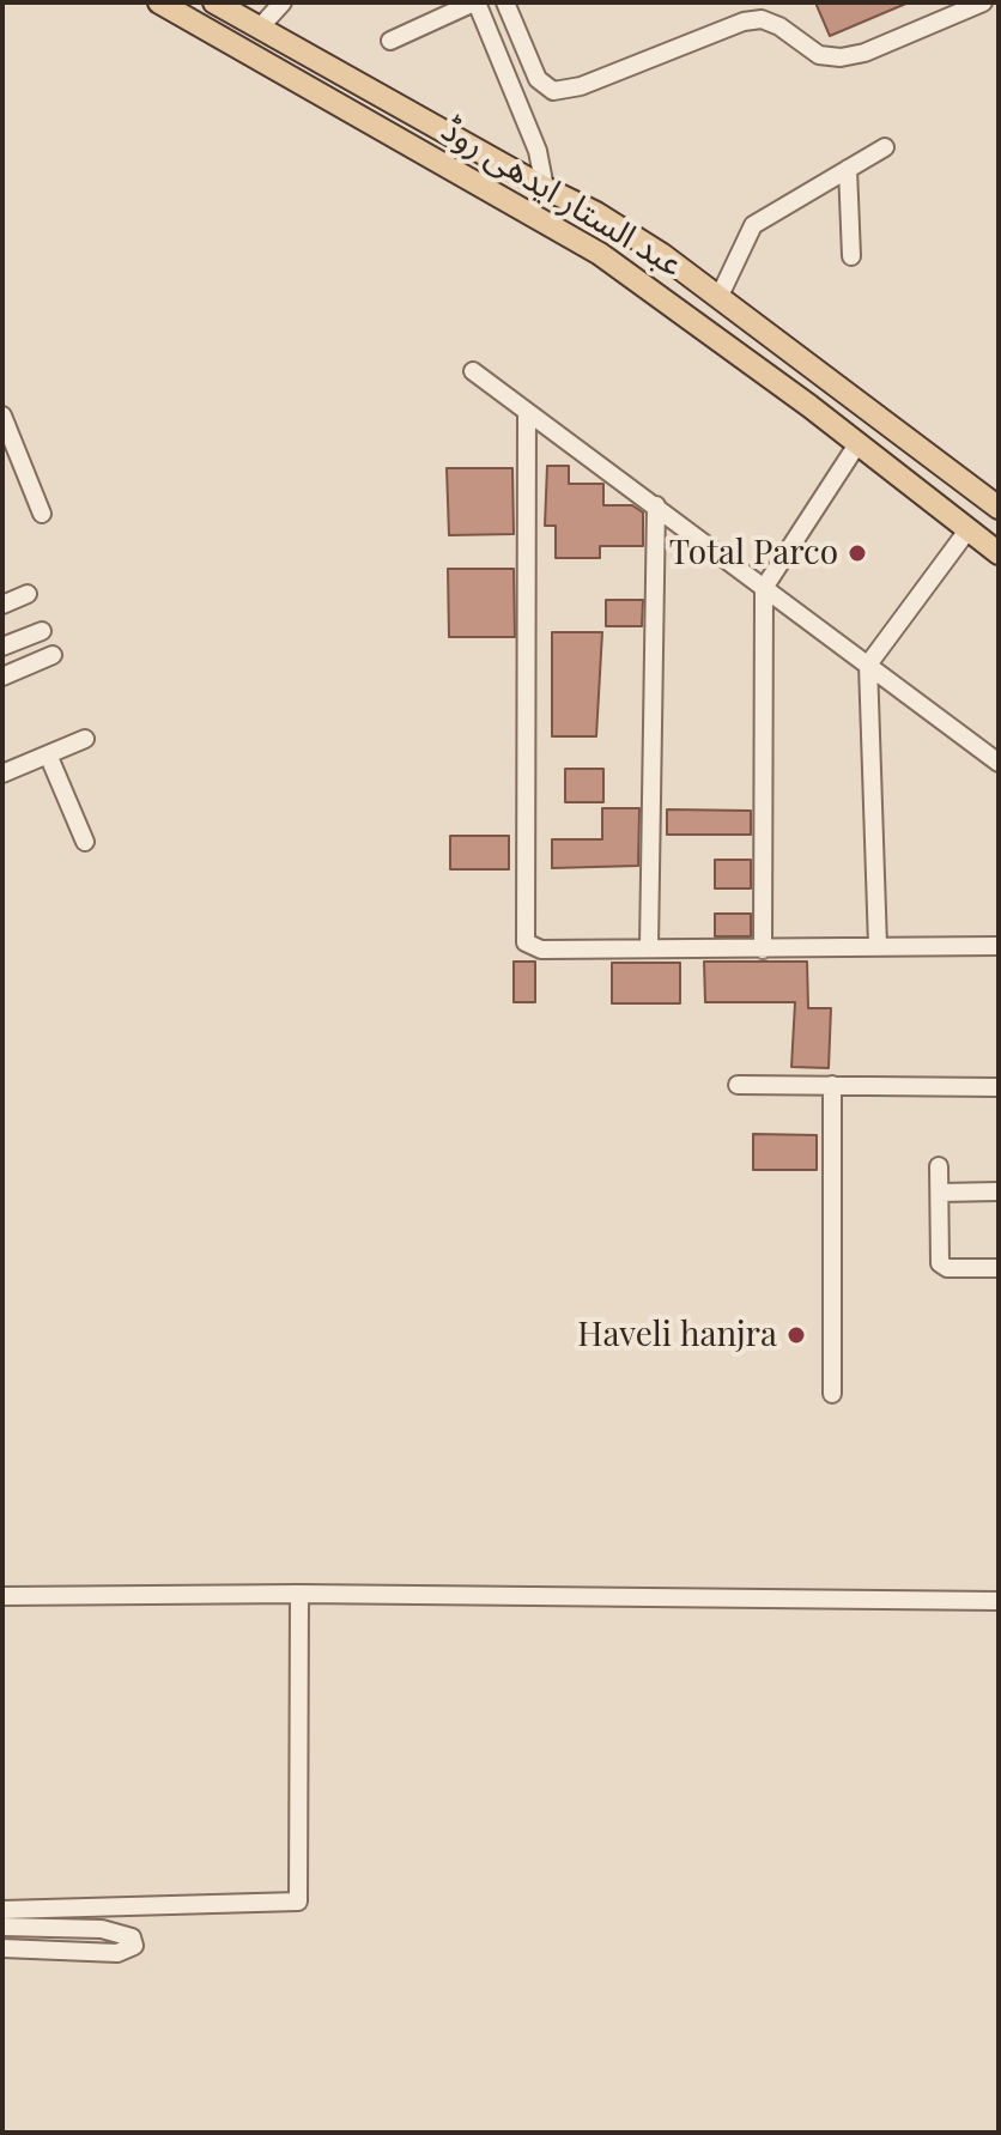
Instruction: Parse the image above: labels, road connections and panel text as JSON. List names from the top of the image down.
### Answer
{
  "streets": {
    "main road": ["عبد الستار ایدھی روڈ"]
  },
  "places": ["Total Parco", "Haveli hanjra"]
}
